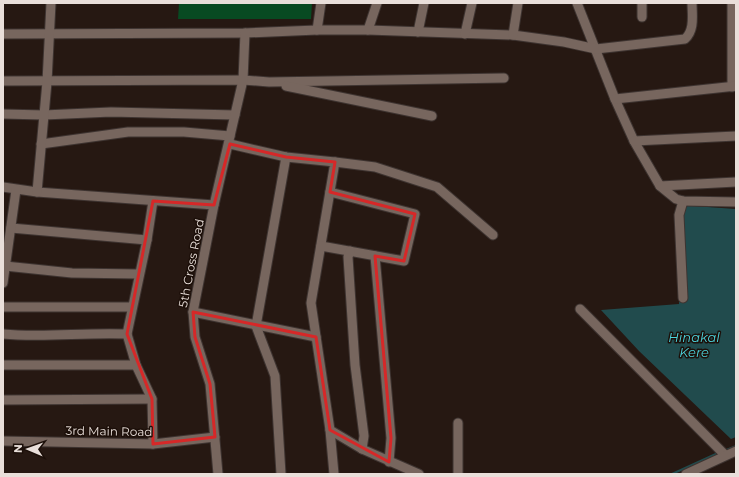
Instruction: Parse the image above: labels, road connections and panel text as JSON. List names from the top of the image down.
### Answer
{
  "streets": {
    "street": ["5th Cross Road", "3rd Main Road"]
  },
  "crossings": [
    ["5th Cross Road", "3rd Main Road"]
  ],
  "water": ["Hinakal Kere"],
  "north": "left"
}
